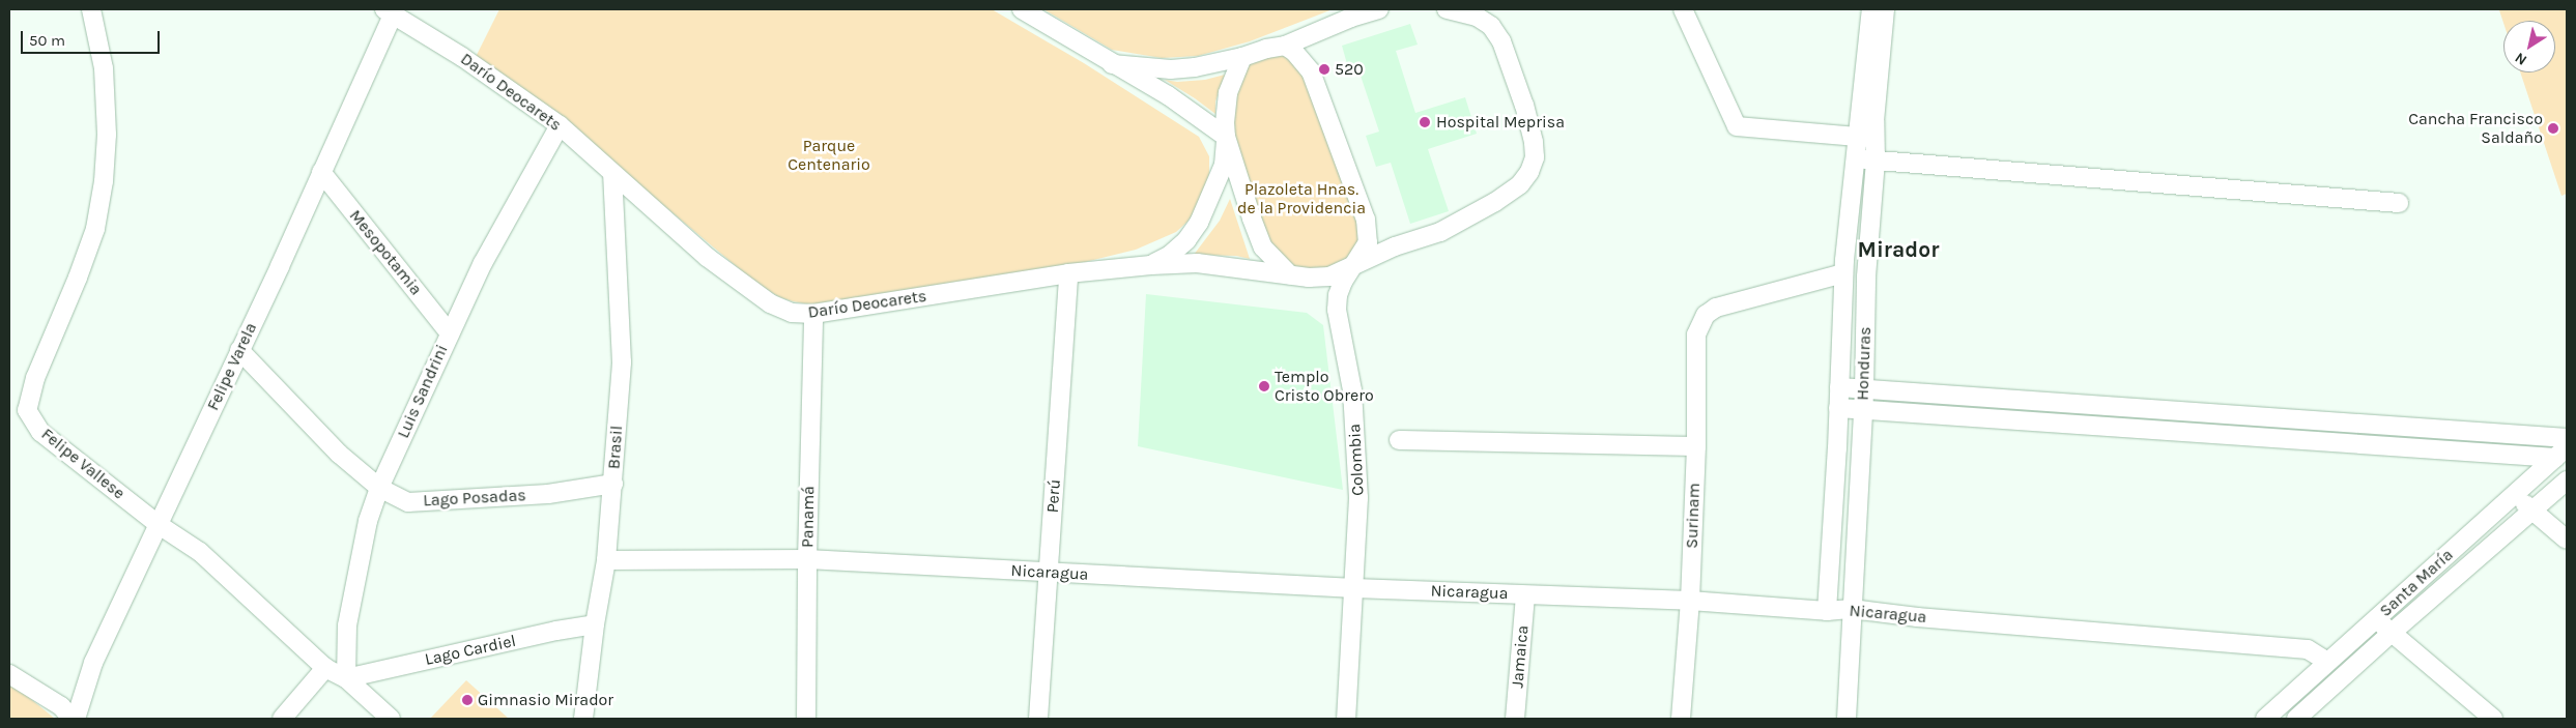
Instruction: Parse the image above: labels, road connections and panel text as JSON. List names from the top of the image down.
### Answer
{
  "streets": {
    "street": [
      "Darío Deocarets",
      "Mesopotamia",
      "Honduras",
      "Felipe Varela",
      "Luis Sandrini",
      "Brasil",
      "Colombia",
      "Felipe Vallese",
      "Perú",
      "Lago Posadas",
      "Surinam",
      "Panamá",
      "Nicaragua",
      "Santa María",
      "Lago Cardiel",
      "Jamaica"
    ]
  },
  "crossings": [
    ["Darío Deocarets", "Felipe Varela"],
    ["Darío Deocarets", "Luis Sandrini"],
    ["Darío Deocarets", "Brasil"],
    ["Darío Deocarets", "Colombia"],
    ["Darío Deocarets", "Perú"],
    ["Darío Deocarets", "Panamá"],
    ["Mesopotamia", "Felipe Varela"],
    ["Mesopotamia", "Luis Sandrini"],
    ["Honduras", "Surinam"],
    ["Honduras", "Nicaragua"],
    ["Felipe Varela", "Felipe Vallese"],
    ["Felipe Varela", "Lago Posadas"],
    ["Luis Sandrini", "Felipe Vallese"],
    ["Luis Sandrini", "Lago Posadas"],
    ["Luis Sandrini", "Lago Cardiel"],
    ["Brasil", "Lago Posadas"],
    ["Brasil", "Nicaragua"],
    ["Brasil", "Lago Cardiel"],
    ["Colombia", "Nicaragua"],
    ["Felipe Vallese", "Lago Cardiel"],
    ["Perú", "Nicaragua"],
    ["Surinam", "Nicaragua"],
    ["Panamá", "Nicaragua"],
    ["Nicaragua", "Santa María"],
    ["Nicaragua", "Jamaica"]
  ],
  "districts": ["Mirador"],
  "parks": ["Parque Centenario", "Plazoleta Hnas. de la Providencia"],
  "places": [
    "520",
    "Hospital Meprisa",
    "Cancha Francisco Saldaño",
    "Templo Cristo Obrero",
    "Gimnasio Mirador"
  ],
  "scale_bar": "50 m",
  "north": "bottom left"
}
